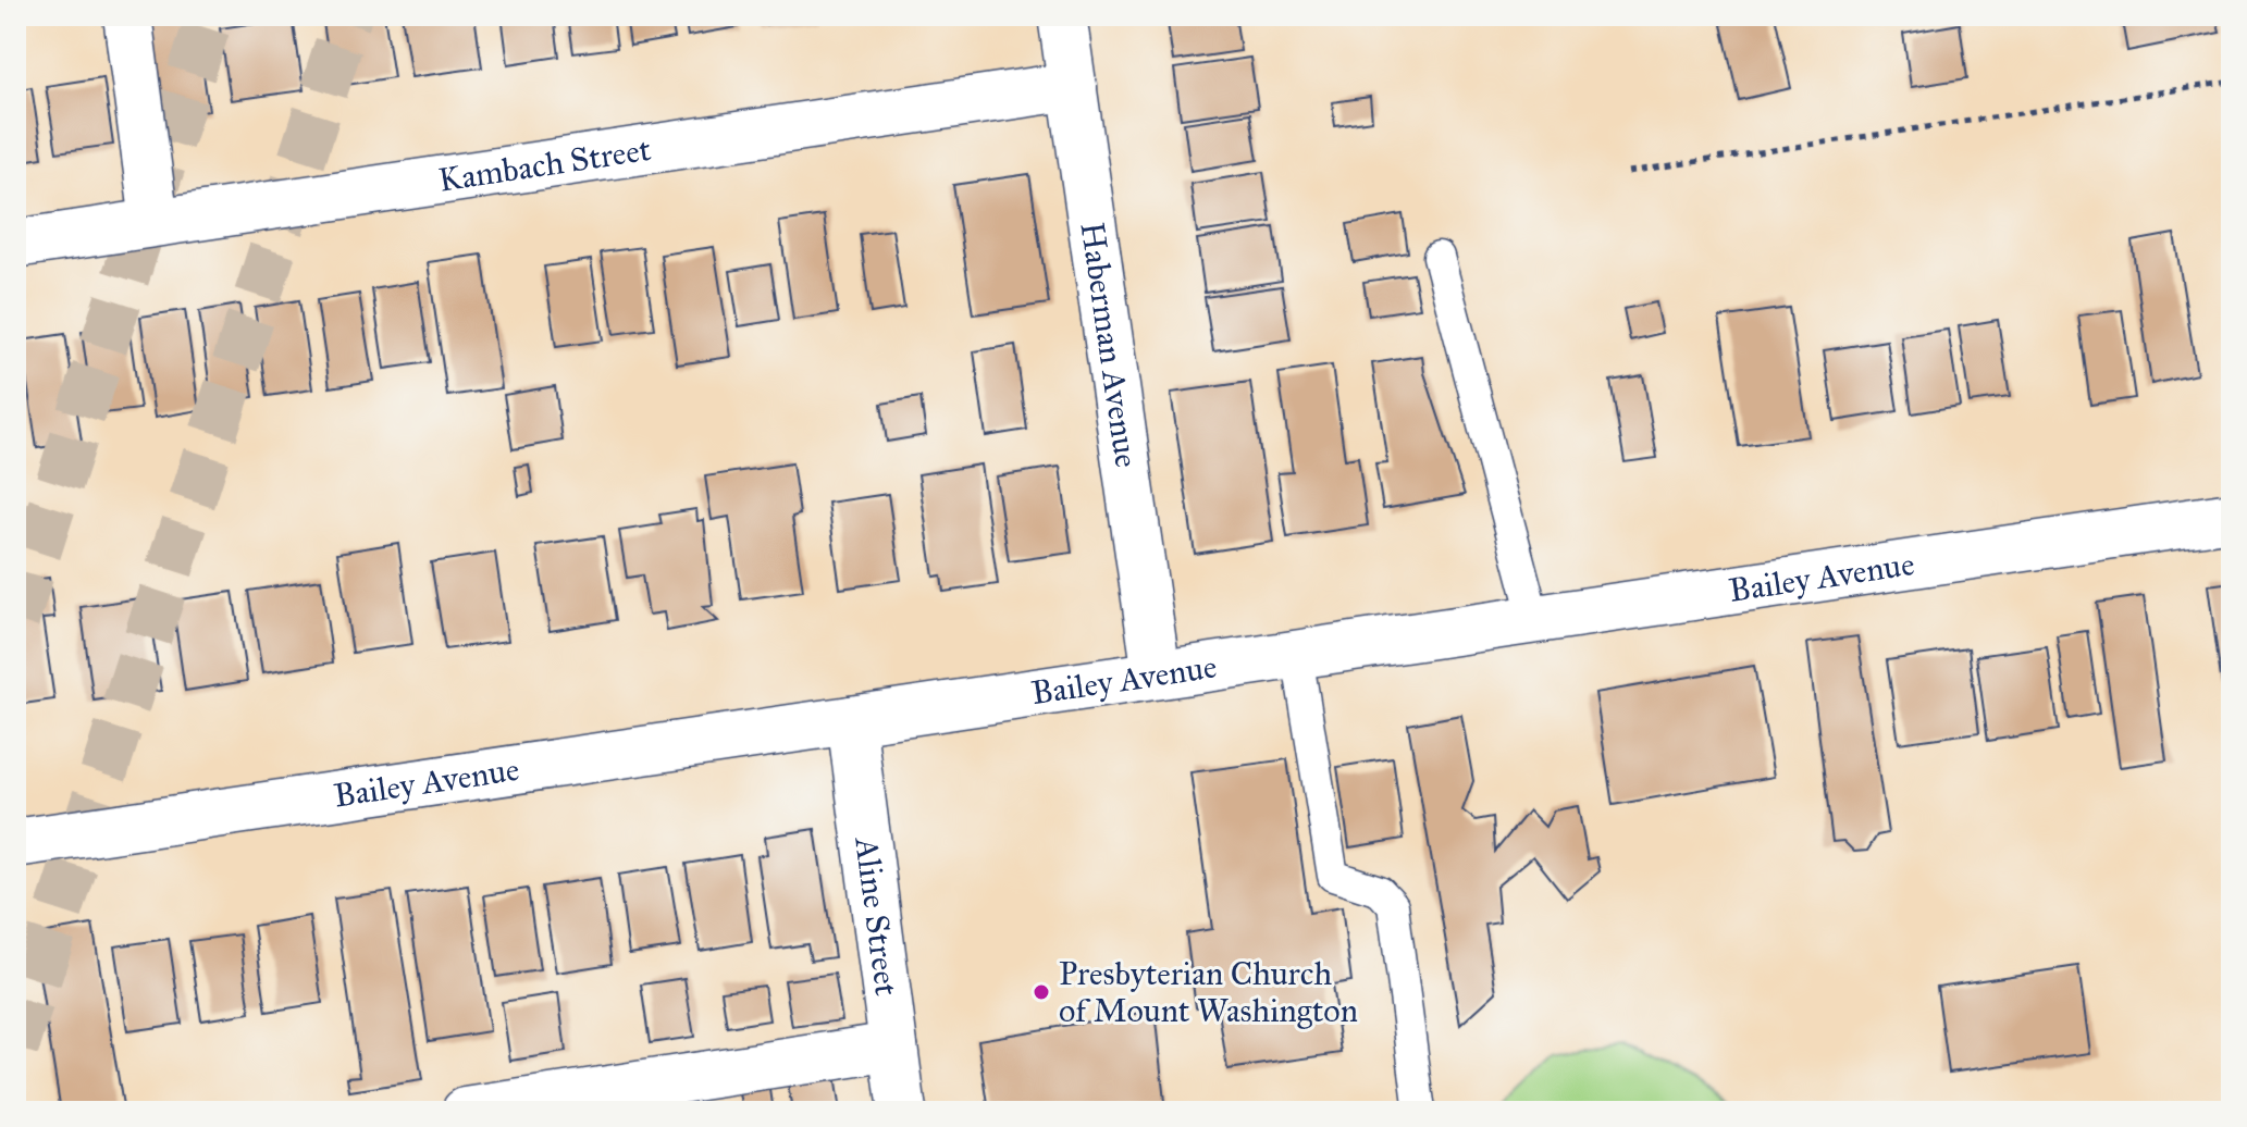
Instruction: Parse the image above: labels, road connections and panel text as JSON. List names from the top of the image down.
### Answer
{
  "streets": {
    "street": [
      "Kambach Street",
      "Haberman Avenue",
      "Bailey Avenue",
      "Aline Street"
    ]
  },
  "crossings": [
    ["Kambach Street", "Haberman Avenue"],
    ["Haberman Avenue", "Bailey Avenue"],
    ["Bailey Avenue", "Aline Street"]
  ],
  "places": ["Presbyterian Church of Mount Washington"]
}
